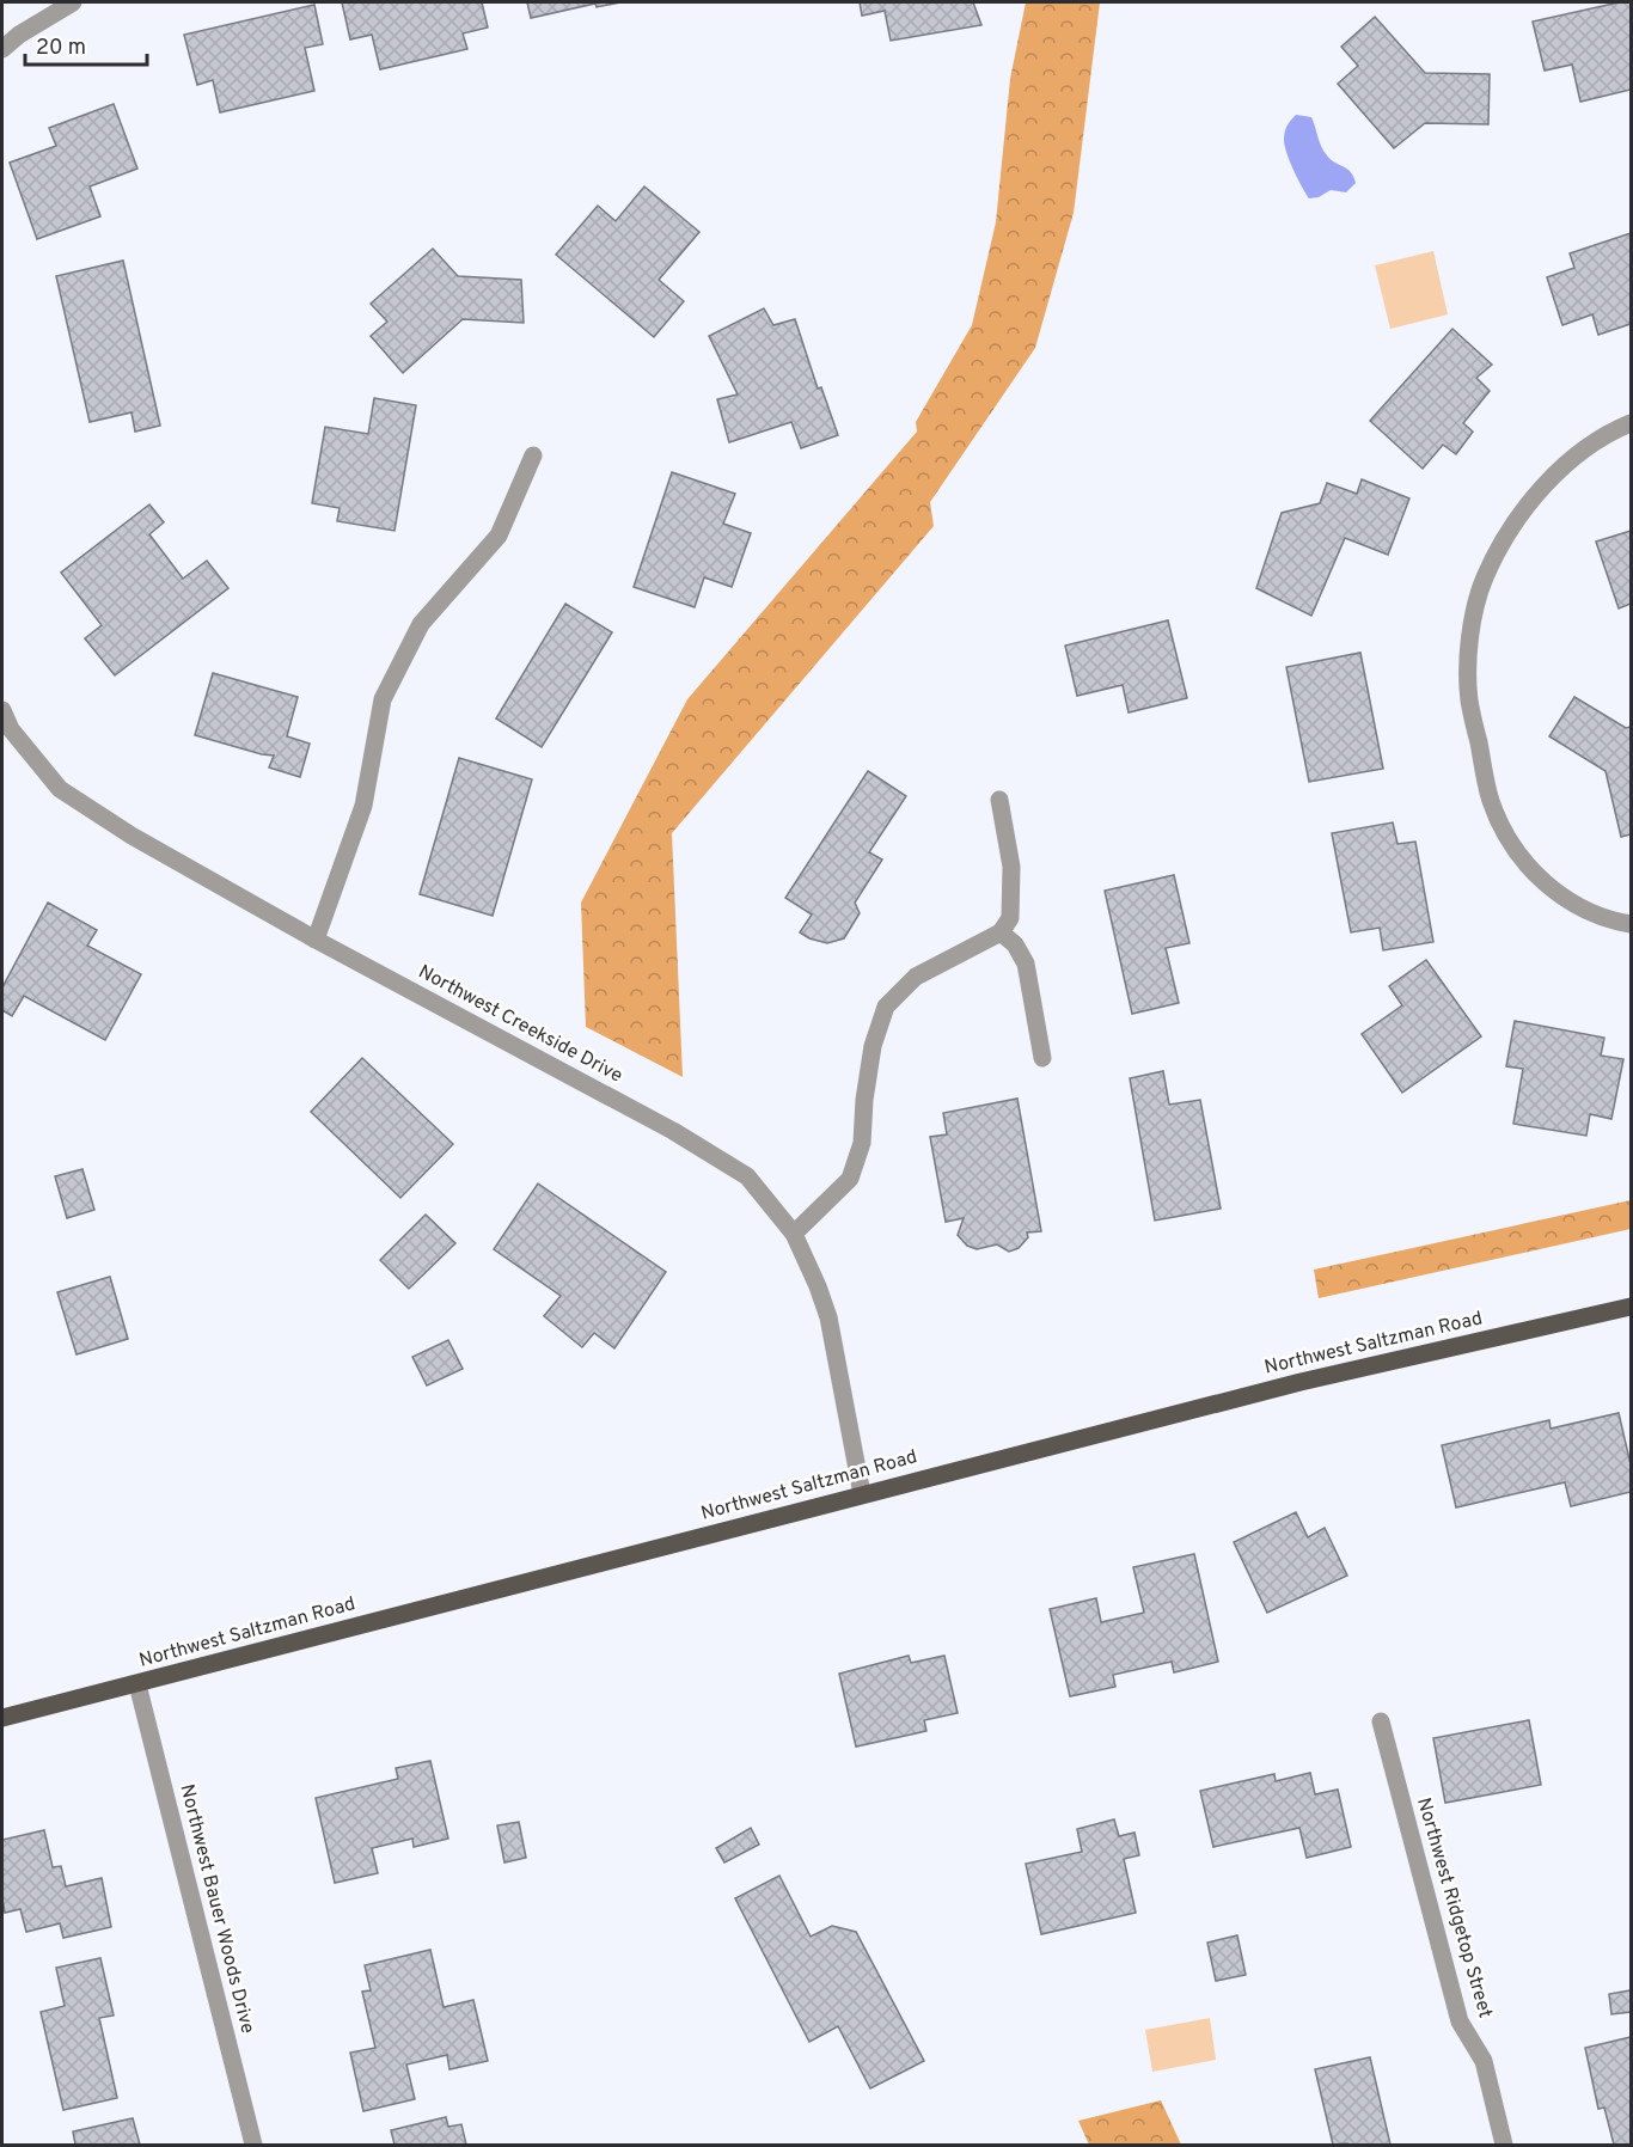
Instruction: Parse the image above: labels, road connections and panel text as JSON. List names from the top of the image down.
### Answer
{
  "streets": {
    "main road": ["Northwest Saltzman Road"],
    "street": ["Northwest Creekside Drive", "Northwest Ridgetop Street", "Northwest Bauer Woods Drive"]
  },
  "crossings": [
    ["Northwest Creekside Drive", "Northwest Saltzman Road"],
    ["Northwest Saltzman Road", "Northwest Bauer Woods Drive"]
  ],
  "scale_bar": "20 m"
}
